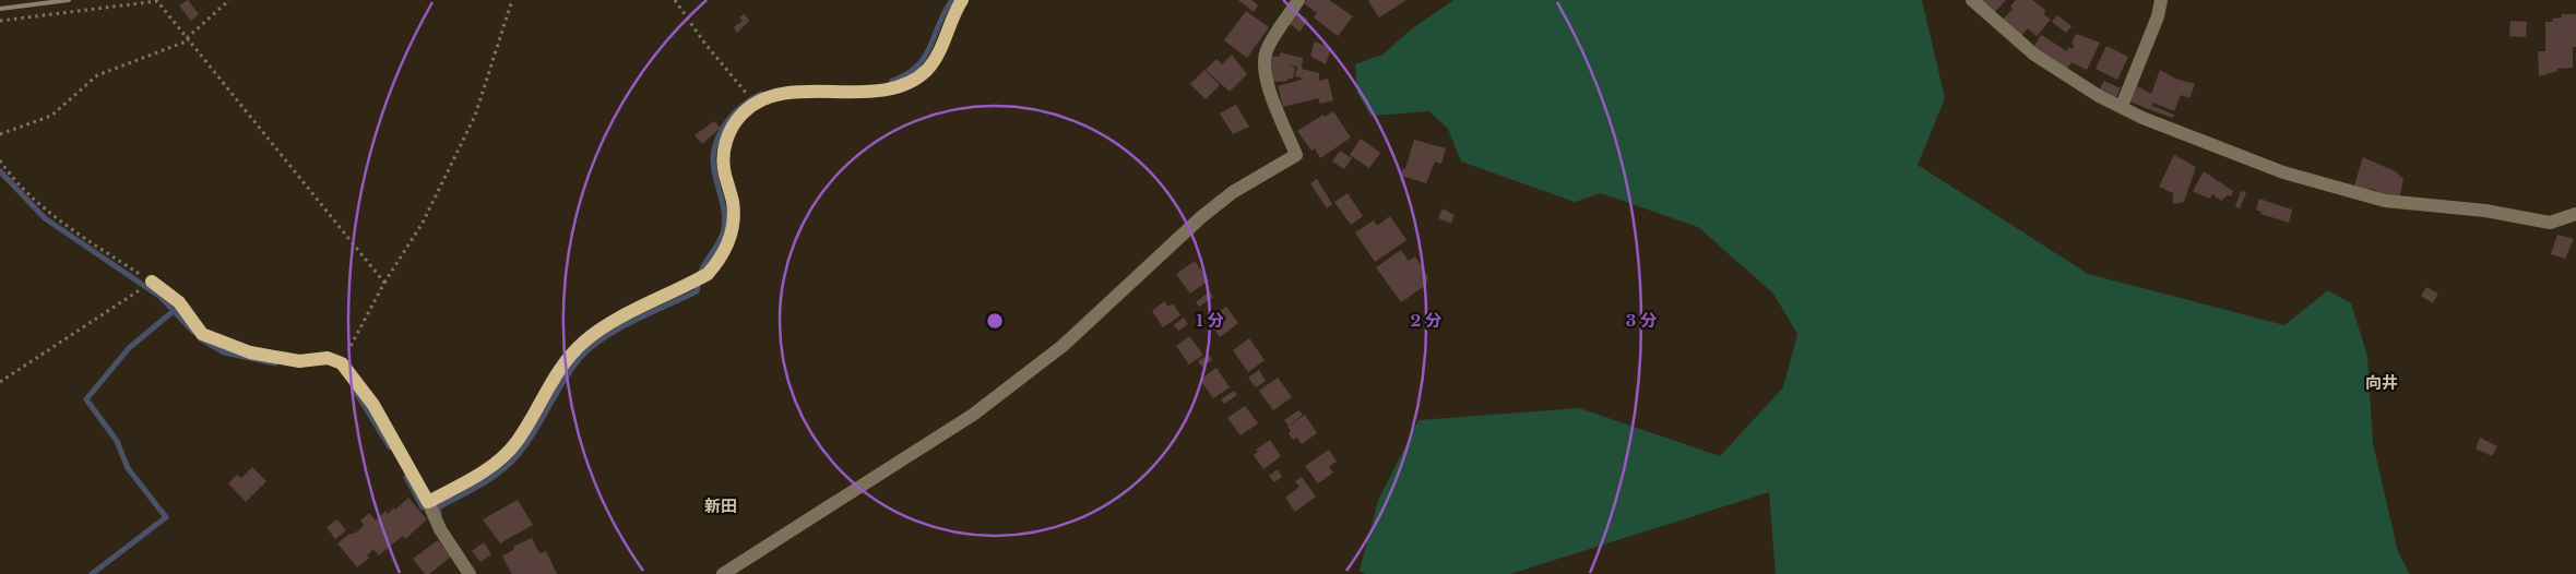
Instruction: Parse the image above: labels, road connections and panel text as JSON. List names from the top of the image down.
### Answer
{
  "districts": ["向井", "新田"],
  "rings": ["1 分", "2 分", "3 分"]
}
